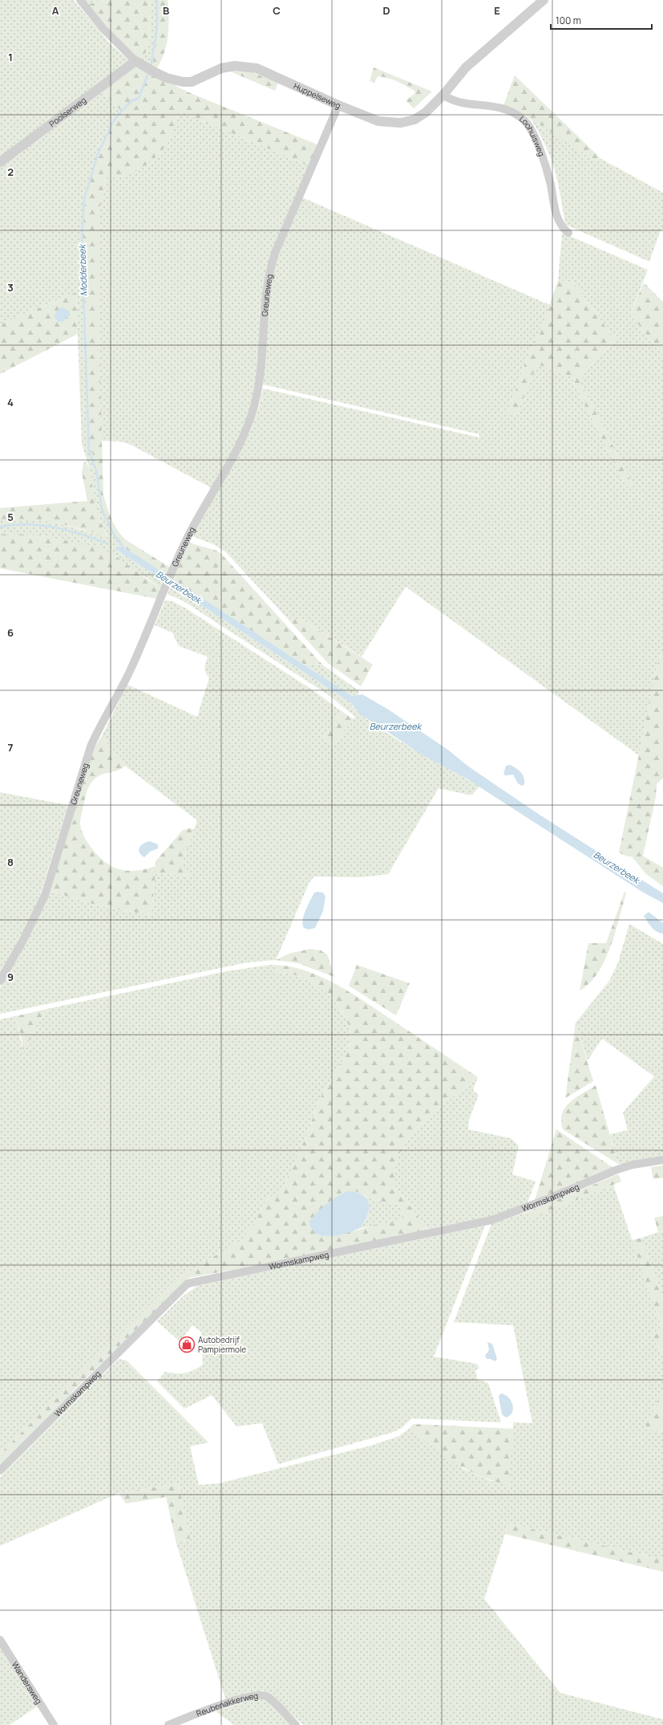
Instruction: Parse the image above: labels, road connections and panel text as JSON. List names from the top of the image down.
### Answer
{
  "streets": {
    "street": [
      "Huppelseweg",
      "Poolserweg",
      "Loohuisweg",
      "Greuneweg",
      "Wormskampweg",
      "Wandersweg",
      "Reubenakkerweg"
    ]
  },
  "crossings": [
    ["Huppelseweg", "Poolserweg"],
    ["Huppelseweg", "Loohuisweg"],
    ["Huppelseweg", "Greuneweg"]
  ],
  "water": ["Modderbeek", "Beurzerbeek"],
  "places": {
    "shop": ["Autobedrijf Pampiermole"]
  },
  "scale_bar": "100 m",
  "grid": {
    "columns": [
      "A",
      "B",
      "C",
      "D",
      "E"
    ],
    "rows": [
      "1",
      "2",
      "3",
      "4",
      "5",
      "6",
      "7",
      "8",
      "9"
    ]
  }
}
